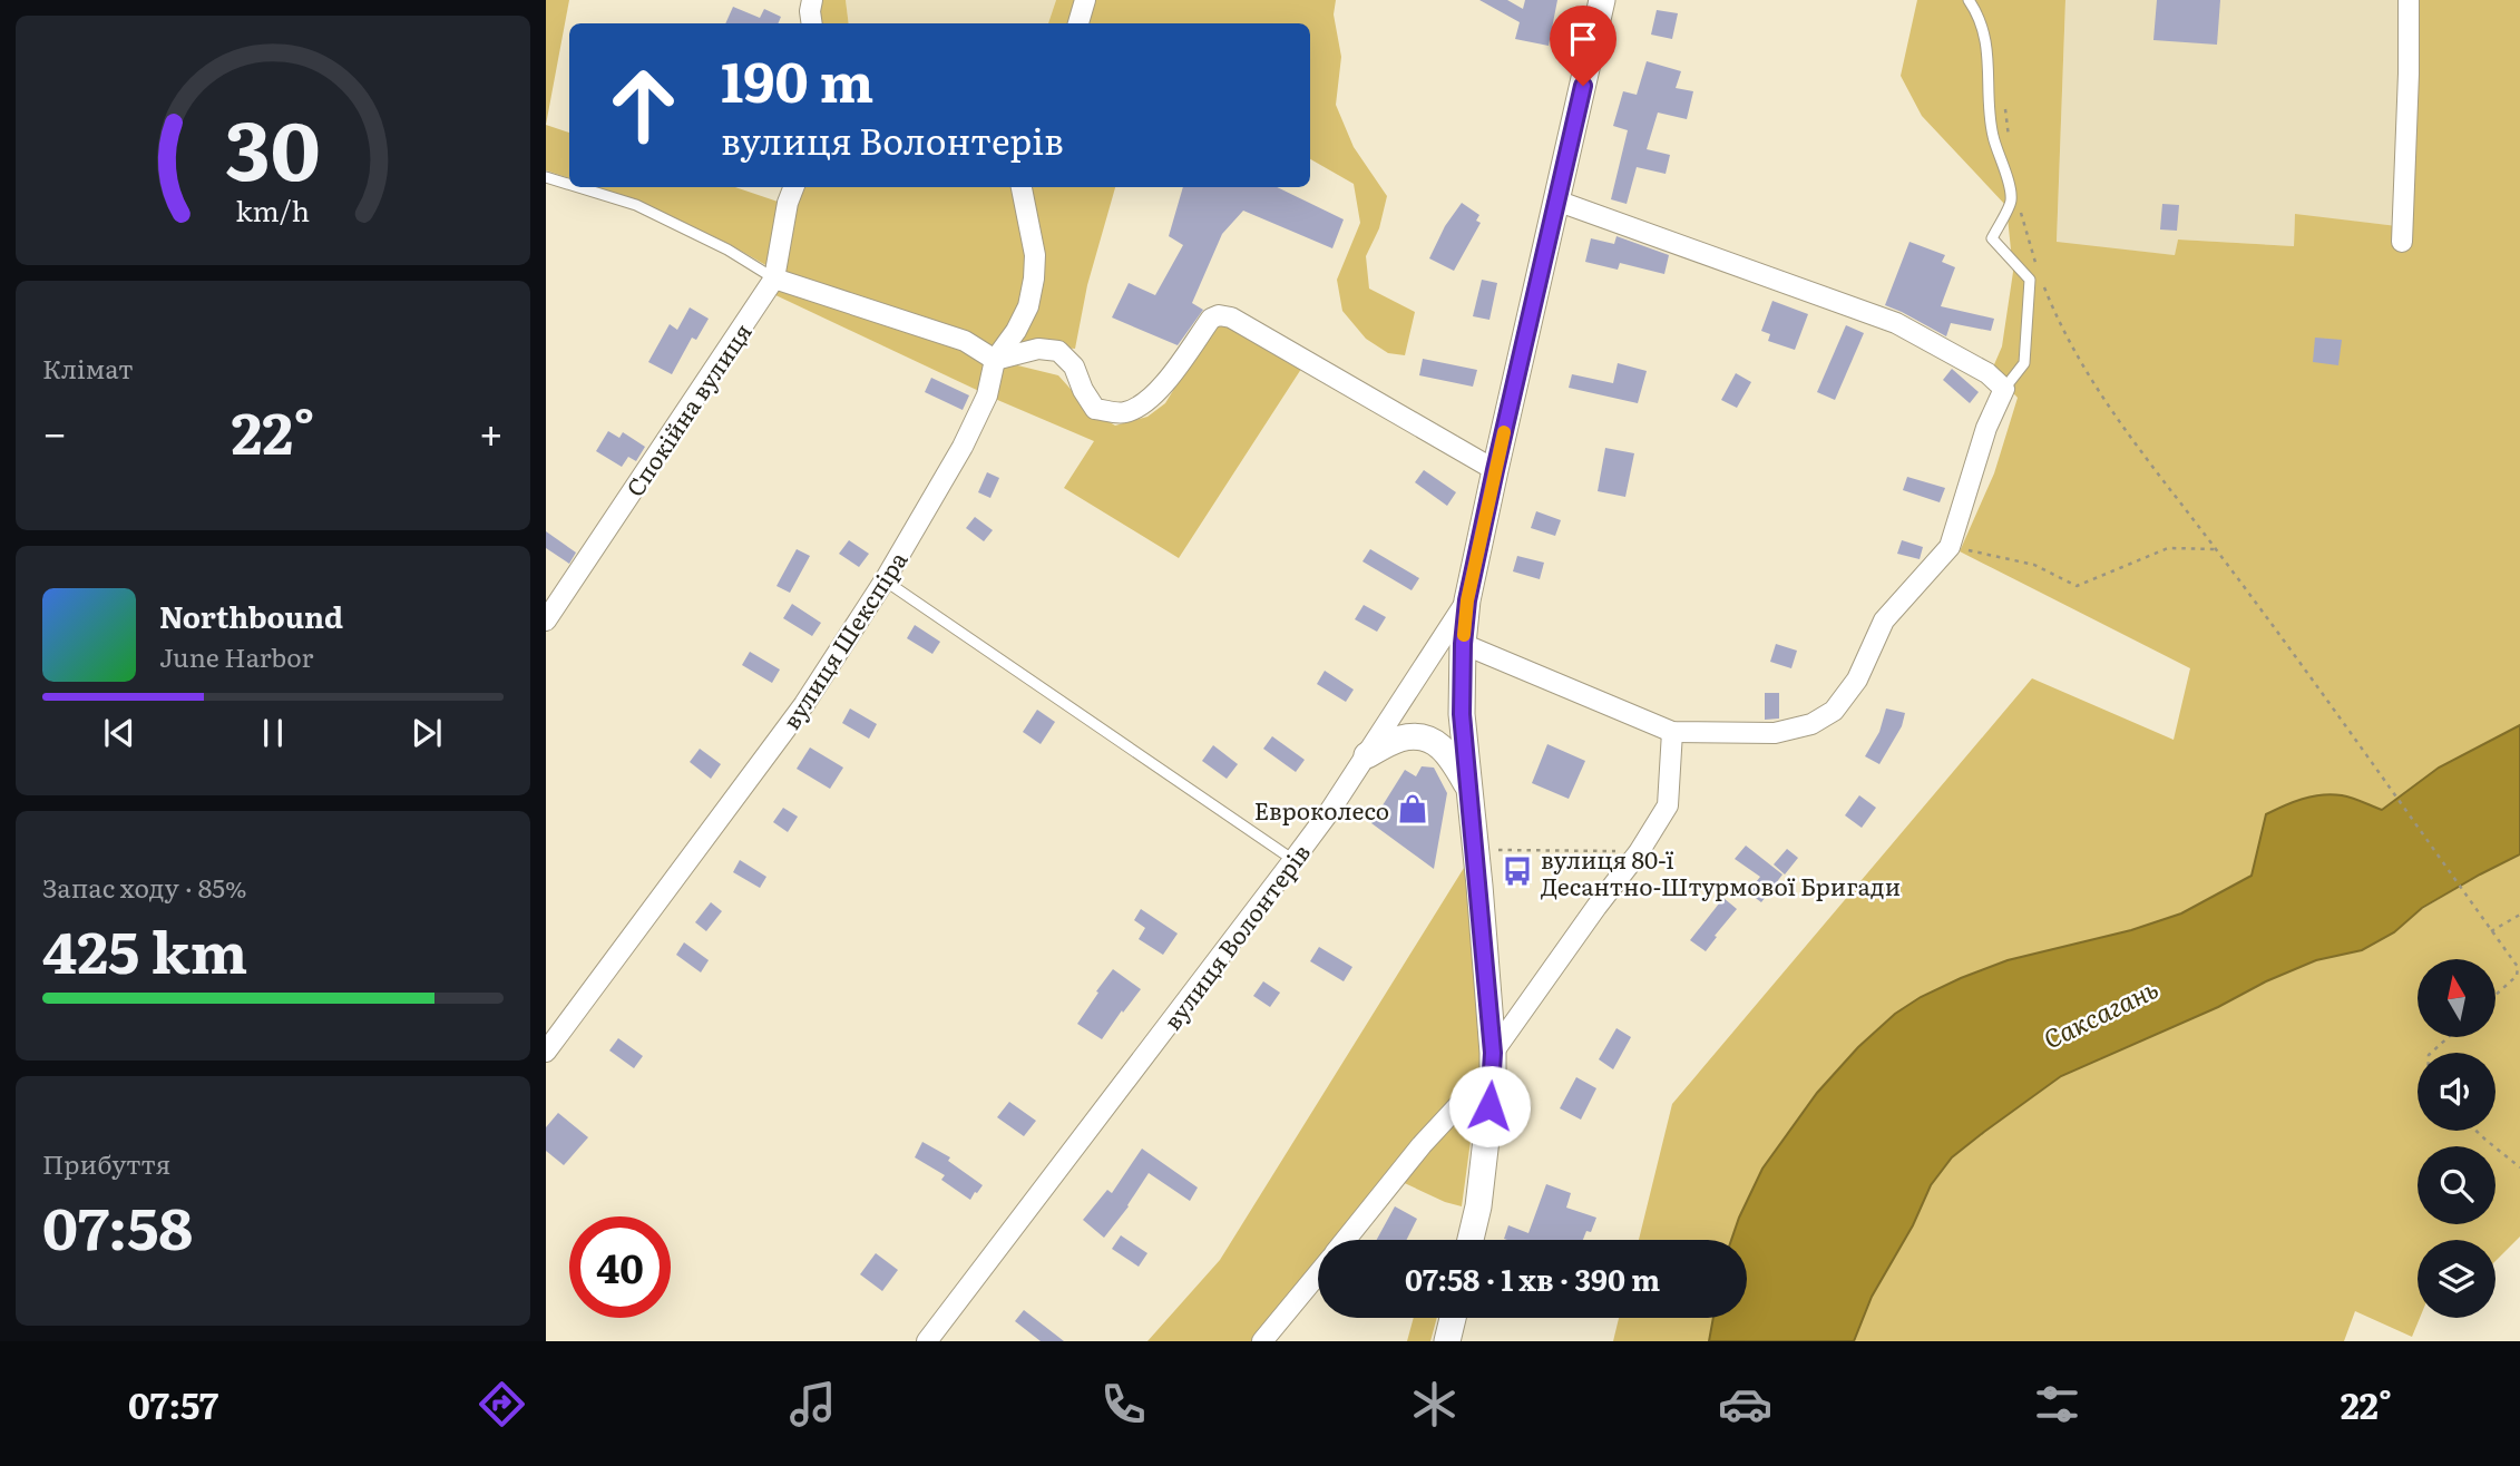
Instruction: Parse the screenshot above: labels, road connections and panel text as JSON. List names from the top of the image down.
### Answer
{
  "streets": {
    "street": ["Спокійна вулиця", "вулиця Шекспіра", "вулиця Волонтерів"]
  },
  "water": ["Саксагань"],
  "places": {
    "shop": ["Евроколесо"],
    "bus stop": ["вулиця 80-ї Десантно-Штурмової Бригади"]
  },
  "north": "top",
  "page": {
    "turn": ["190 m", "вулиця Волонтерів"],
    "tile": [
      "Клімат",
      ["Запас ходу · 85%", "425 km"],
      ["Прибуття", "07:58"]
    ],
    "heat": ["−", "22°", "+"],
    "song": ["Northbound", "June Harbor"],
    "limit": "40",
    "trip": "07:58 · 1 хв · 390 m",
    "tabs": ["07:57", "22°"],
    "gauge": ["30", "km/h"]
  }
}
